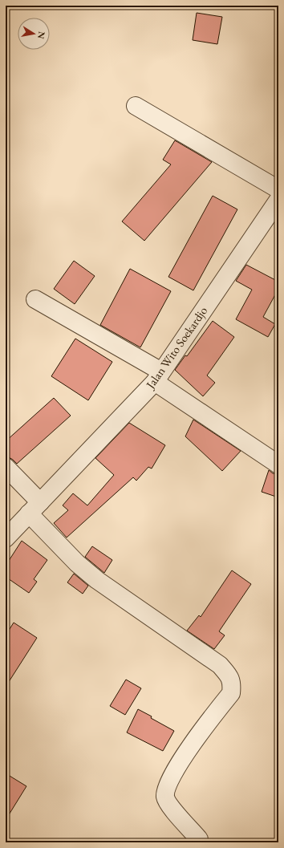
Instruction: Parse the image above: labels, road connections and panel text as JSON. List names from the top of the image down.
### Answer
{
  "streets": {
    "street": ["Jalan Wito Soekardjo"]
  },
  "north": "right"
}
